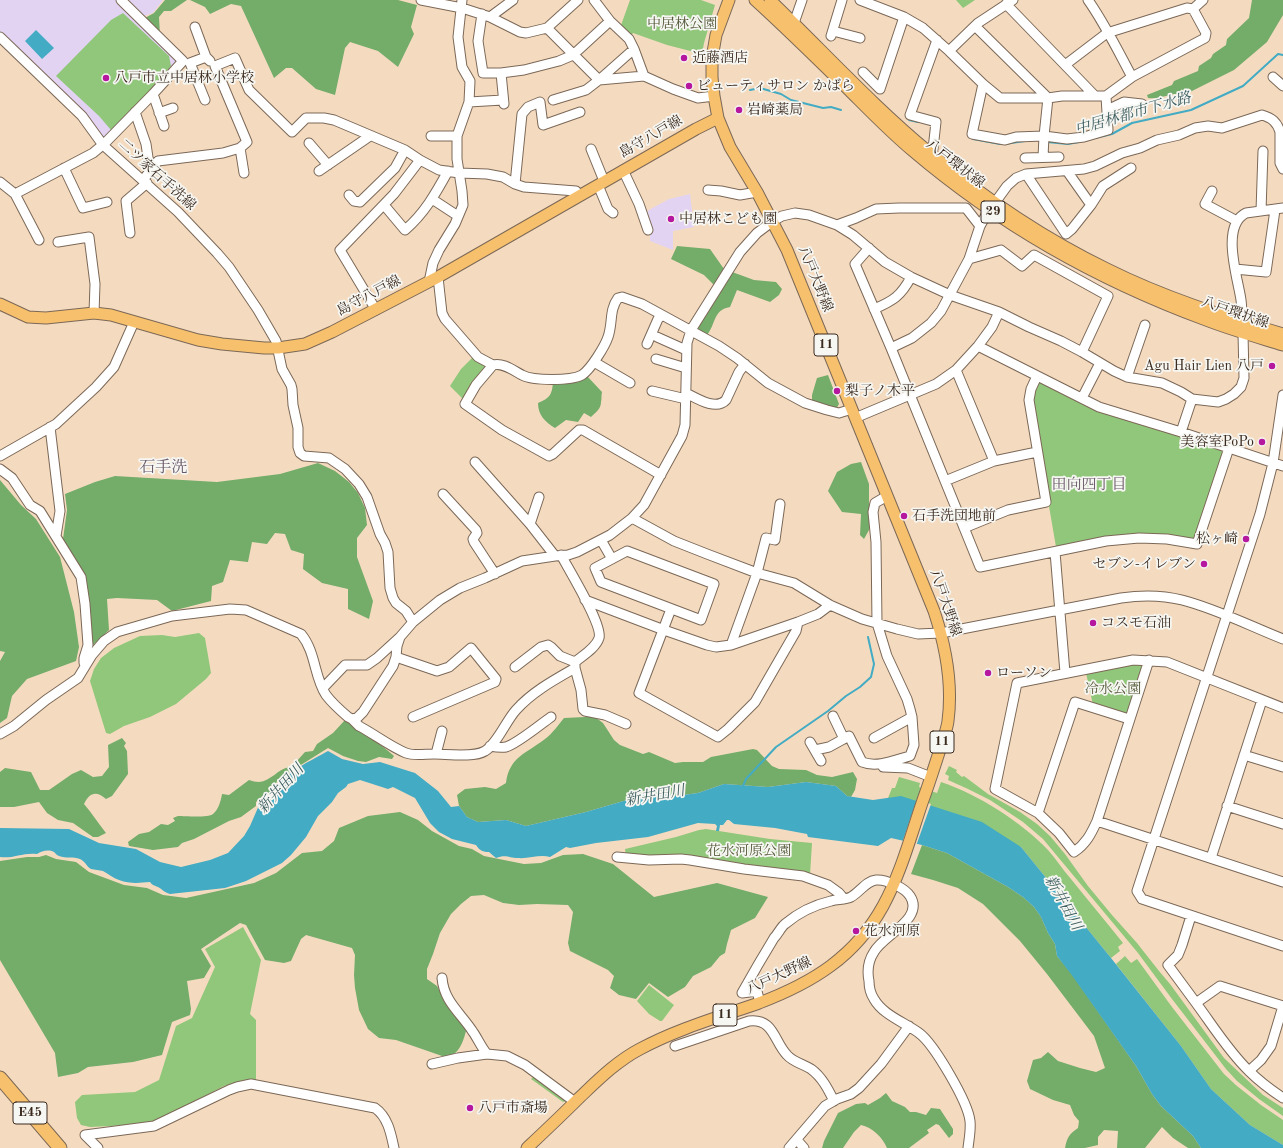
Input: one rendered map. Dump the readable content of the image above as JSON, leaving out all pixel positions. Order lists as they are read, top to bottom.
{
  "streets": {
    "highway": ["E45"],
    "main road": [
      "島守八戸線",
      "八戸環状線",
      "29",
      "八戸大野線",
      "11"
    ],
    "street": ["二ツ家石手洗線"]
  },
  "crossings": [
    ["島守八戸線", "二ツ家石手洗線"],
    ["島守八戸線", "八戸大野線"]
  ],
  "districts": ["石手洗", "田向四丁目"],
  "water": ["中居林都市下水路", "新井田川"],
  "parks": ["中居林公園", "冷水公園", "花水河原公園"],
  "places": [
    "近藤酒店",
    "八戸市立中居林小学校",
    "ビューティサロン かばら",
    "岩崎薬局",
    "中居林こども園",
    "Agu Hair Lien 八戸",
    "梨子ノ木平",
    "美容室PoPo",
    "石手洗団地前",
    "松ヶ崎",
    "セブン-イレブン",
    "コスモ石油",
    "ローソン",
    "花水河原",
    "八戸市斎場"
  ]
}
